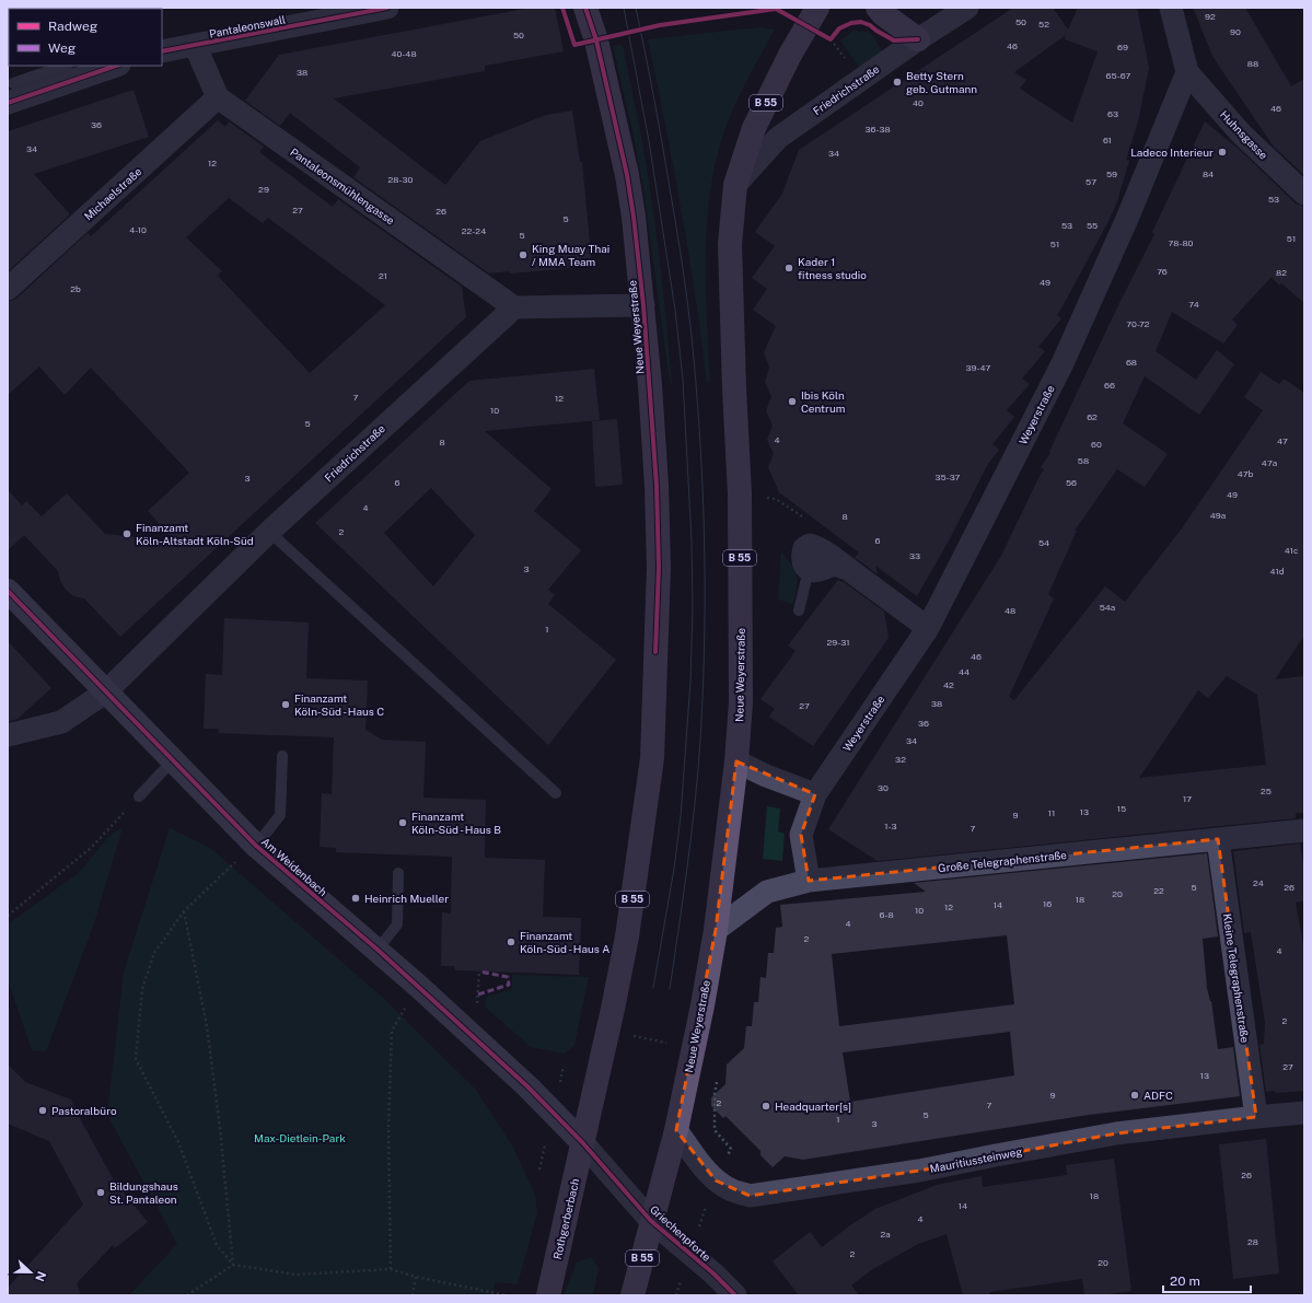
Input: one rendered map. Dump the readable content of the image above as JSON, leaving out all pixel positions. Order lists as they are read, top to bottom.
{
  "streets": {
    "main road": ["B 55", "Neue Weyerstraße", "Rothgerberbach"],
    "street": [
      "Pantaleonswall",
      "Friedrichstraße",
      "Huhnsgasse",
      "Pantaleonsmühlengasse",
      "Michaelstraße",
      "Weyerstraße",
      "Große Telegraphenstraße",
      "Am Weidenbach",
      "Kleine Telegraphenstraße",
      "Mauritiussteinweg",
      "Griechenpforte"
    ]
  },
  "crossings": [
    ["Friedrichstraße", "Pantaleonsmühlengasse"],
    ["Friedrichstraße", "Neue Weyerstraße"],
    ["Friedrichstraße", "Am Weidenbach"],
    ["B 55", "Neue Weyerstraße"],
    ["B 55", "Griechenpforte"],
    ["Huhnsgasse", "Weyerstraße"],
    ["Pantaleonsmühlengasse", "Michaelstraße"],
    ["Neue Weyerstraße", "Große Telegraphenstraße"],
    ["Neue Weyerstraße", "Am Weidenbach"],
    ["Neue Weyerstraße", "Mauritiussteinweg"],
    ["Neue Weyerstraße", "Rothgerberbach"],
    ["Neue Weyerstraße", "Griechenpforte"],
    ["Weyerstraße", "Große Telegraphenstraße"],
    ["Große Telegraphenstraße", "Kleine Telegraphenstraße"],
    ["Am Weidenbach", "Rothgerberbach"],
    ["Am Weidenbach", "Griechenpforte"],
    ["Kleine Telegraphenstraße", "Mauritiussteinweg"],
    ["Rothgerberbach", "Griechenpforte"]
  ],
  "parks": ["Max-Dietlein-Park"],
  "places": [
    "Betty Stern geb. Gutmann",
    "Ladeco Interieur",
    "King Muay Thai / MMA Team",
    "Kader 1 fitness studio",
    "Ibis Köln Centrum",
    "Finanzamt Köln-Altstadt Köln-Süd",
    "Finanzamt Köln-Süd - Haus C",
    "Finanzamt Köln-Süd - Haus B",
    "Heinrich Mueller",
    "Finanzamt Köln-Süd - Haus A",
    "ADFC",
    "Headquarter[s]",
    "Pastoralbüro",
    "Bildungshaus St. Pantaleon"
  ],
  "house_numbers": [
    "92",
    "50",
    "52",
    "90",
    "50",
    "46",
    "69",
    "40-48",
    "88",
    "38",
    "65-67",
    "40",
    "46",
    "63",
    "36",
    "36-38",
    "61",
    "34",
    "34",
    "12",
    "59",
    "84",
    "28-30",
    "57",
    "29",
    "53",
    "27",
    "26",
    "5",
    "53",
    "55",
    "4-10",
    "22-24",
    "5",
    "51",
    "78-80",
    "51",
    "76",
    "82",
    "21",
    "49",
    "2b",
    "74",
    "70-72",
    "68",
    "39-47",
    "66",
    "7",
    "12",
    "10",
    "62",
    "5",
    "4",
    "47",
    "8",
    "60",
    "58",
    "47a",
    "47b",
    "35-37",
    "3",
    "6",
    "56",
    "49",
    "4",
    "49a",
    "8",
    "2",
    "6",
    "54",
    "41c",
    "33",
    "3",
    "41d",
    "54a",
    "48",
    "1",
    "29-31",
    "46",
    "44",
    "42",
    "38",
    "27",
    "36",
    "34",
    "32",
    "30",
    "25",
    "17",
    "15",
    "13",
    "11",
    "9",
    "1-3",
    "7",
    "24",
    "5",
    "26",
    "22",
    "20",
    "18",
    "16",
    "14",
    "12",
    "10",
    "6-8",
    "4",
    "2",
    "4",
    "2",
    "27",
    "13",
    "9",
    "2",
    "7",
    "5",
    "1",
    "3",
    "26",
    "18",
    "14",
    "4",
    "2a",
    "28",
    "2",
    "20"
  ],
  "legend": ["Radweg", "Weg"],
  "scale_bar": "20 m",
  "north": "right"
}
